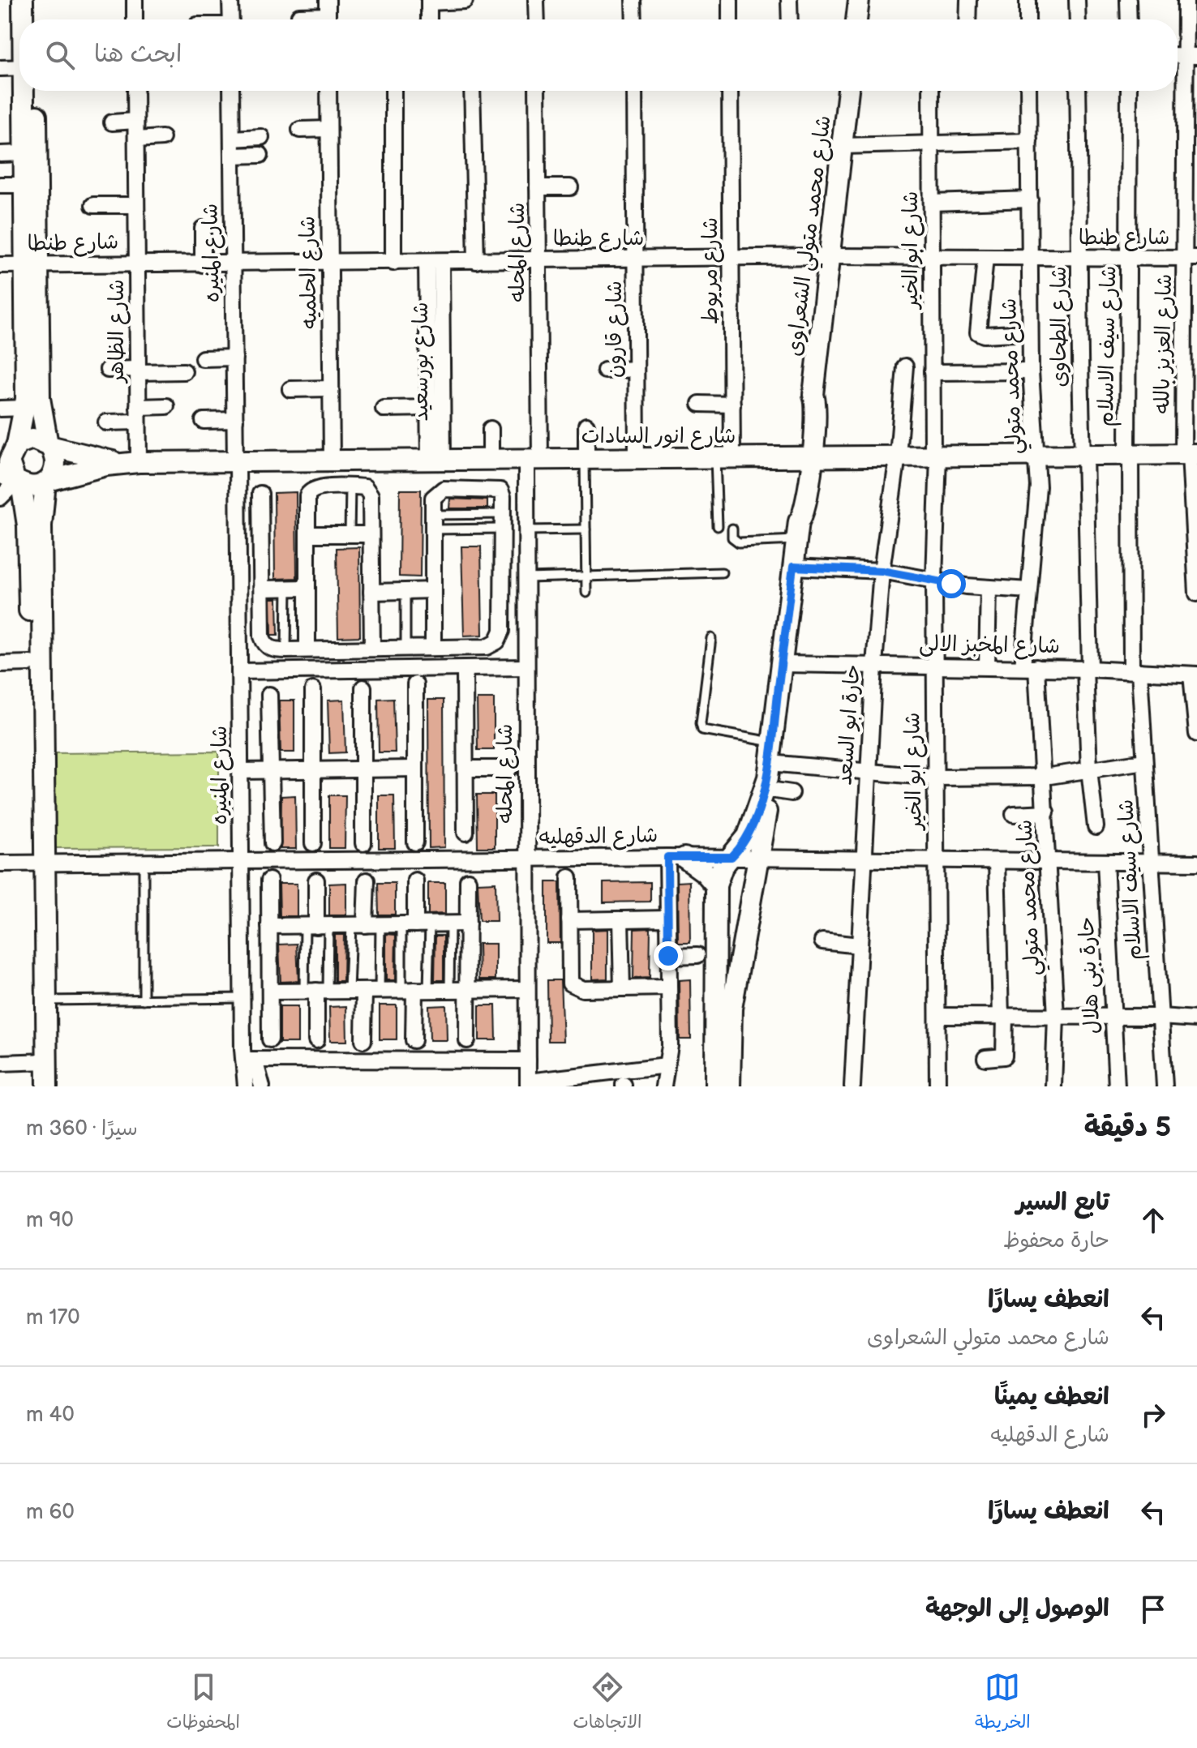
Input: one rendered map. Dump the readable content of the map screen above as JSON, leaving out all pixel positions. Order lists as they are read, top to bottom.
{
  "streets": {
    "street": [
      "شارع محمد متولي الشعراوى",
      "شارع طنطا",
      "شارع ابو الخير",
      "شارع المحله",
      "شارع المنيره",
      "شارع مريوط",
      "شارع الحلميه",
      "شارع الطحاوى",
      "شارع قارون",
      "شارع الظاهر",
      "شارع العزيز بالله",
      "شارع سيف الاسلام",
      "شارع بورسعيد",
      "شارع محمد متولي",
      "شارع انور السادات",
      "شارع المخبز الالى",
      "حارة ابو السعد",
      "شارع الدقهليه",
      "حارة بنى هلال"
    ]
  },
  "crossings": [
    ["شارع محمد متولي الشعراوى", "شارع طنطا"],
    ["شارع محمد متولي الشعراوى", "شارع انور السادات"],
    ["شارع محمد متولي الشعراوى", "شارع المخبز الالى"],
    ["شارع محمد متولي الشعراوى", "شارع الدقهليه"],
    ["شارع طنطا", "شارع ابو الخير"],
    ["شارع طنطا", "شارع المحله"],
    ["شارع طنطا", "شارع المنيره"],
    ["شارع طنطا", "شارع مريوط"],
    ["شارع طنطا", "شارع الحلميه"],
    ["شارع طنطا", "شارع الطحاوى"],
    ["شارع طنطا", "شارع قارون"],
    ["شارع طنطا", "شارع الظاهر"],
    ["شارع طنطا", "شارع العزيز بالله"],
    ["شارع طنطا", "شارع سيف الاسلام"],
    ["شارع طنطا", "شارع بورسعيد"],
    ["شارع طنطا", "شارع محمد متولي"],
    ["شارع ابو الخير", "شارع انور السادات"],
    ["شارع ابو الخير", "شارع المخبز الالى"],
    ["شارع ابو الخير", "شارع الدقهليه"],
    ["شارع المحله", "شارع انور السادات"],
    ["شارع المحله", "شارع الدقهليه"],
    ["شارع المنيره", "شارع انور السادات"],
    ["شارع المنيره", "شارع الدقهليه"],
    ["شارع مريوط", "شارع انور السادات"],
    ["شارع الحلميه", "شارع انور السادات"],
    ["شارع الطحاوى", "شارع انور السادات"],
    ["شارع الطحاوى", "شارع المخبز الالى"],
    ["شارع قارون", "شارع انور السادات"],
    ["شارع الظاهر", "شارع انور السادات"],
    ["شارع العزيز بالله", "شارع انور السادات"],
    ["شارع سيف الاسلام", "شارع انور السادات"],
    ["شارع سيف الاسلام", "شارع المخبز الالى"],
    ["شارع سيف الاسلام", "شارع الدقهليه"],
    ["شارع بورسعيد", "شارع انور السادات"],
    ["شارع محمد متولي", "شارع انور السادات"],
    ["شارع محمد متولي", "شارع المخبز الالى"],
    ["شارع محمد متولي", "شارع الدقهليه"],
    ["شارع انور السادات", "حارة ابو السعد"],
    ["شارع المخبز الالى", "حارة ابو السعد"],
    ["حارة ابو السعد", "شارع الدقهليه"],
    ["شارع الدقهليه", "حارة بنى هلال"]
  ],
  "page": {
    "search": "ابحث هنا",
    "heading": ["5 دقيقة", "سيرًا · 360 m"],
    "list": [
      ["تابع السير", "حارة محفوظ", "90 m"],
      ["انعطف يسارًا", "شارع محمد متولي الشعراوى", "170 m"],
      ["انعطف يمينًا", "شارع الدقهليه", "40 m"],
      ["انعطف يسارًا", "60 m"],
      "الوصول إلى الوجهة"
    ],
    "nav": ["الخريطة", "الاتجاهات", "المحفوظات"]
  }
}
